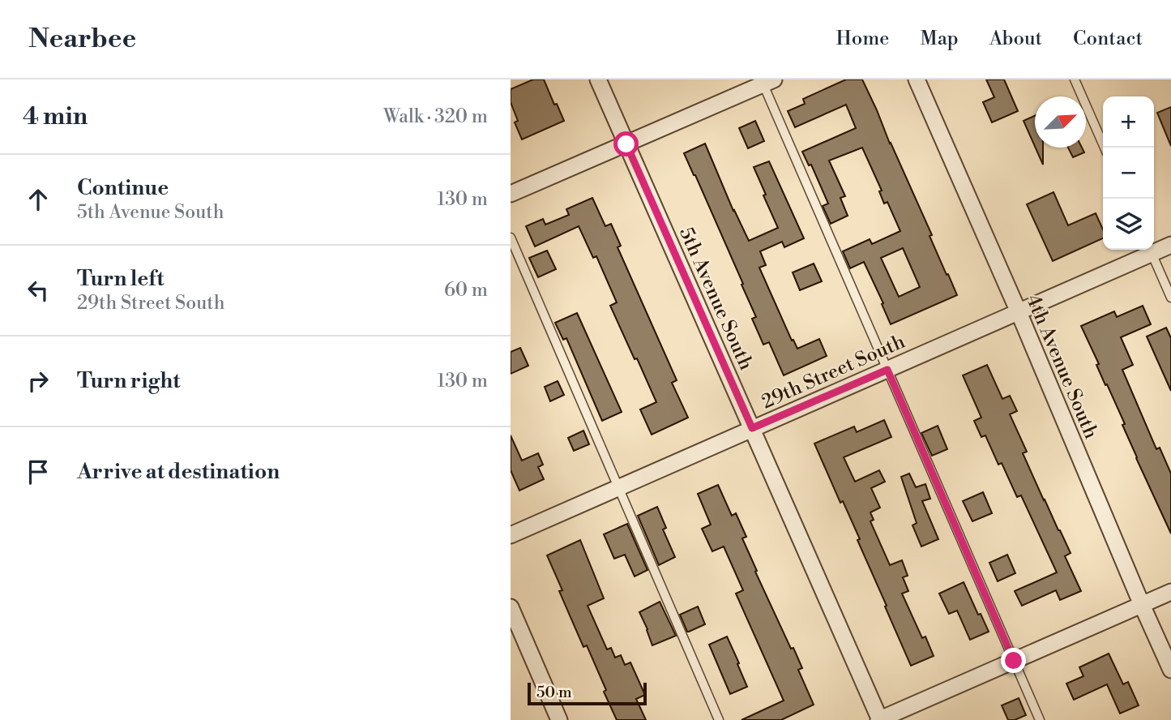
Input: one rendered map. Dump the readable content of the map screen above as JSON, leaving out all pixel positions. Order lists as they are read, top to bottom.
{
  "streets": {
    "street": ["5th Avenue South", "4th Avenue South", "29th Street South"]
  },
  "crossings": [
    ["5th Avenue South", "29th Street South"],
    ["4th Avenue South", "29th Street South"]
  ],
  "scale_bar": "50 m",
  "north": "top right",
  "page": {
    "header": "Nearbee",
    "nav": [
      "Home",
      "Map",
      "About",
      "Contact"
    ],
    "heading": ["4 min", "Walk · 320 m"],
    "map_buttons": ["+", "−"],
    "list": [
      ["Continue", "5th Avenue South", "130 m"],
      ["Turn left", "29th Street South", "60 m"],
      ["Turn right", "130 m"],
      "Arrive at destination"
    ],
    "scale": "50 m"
  }
}
